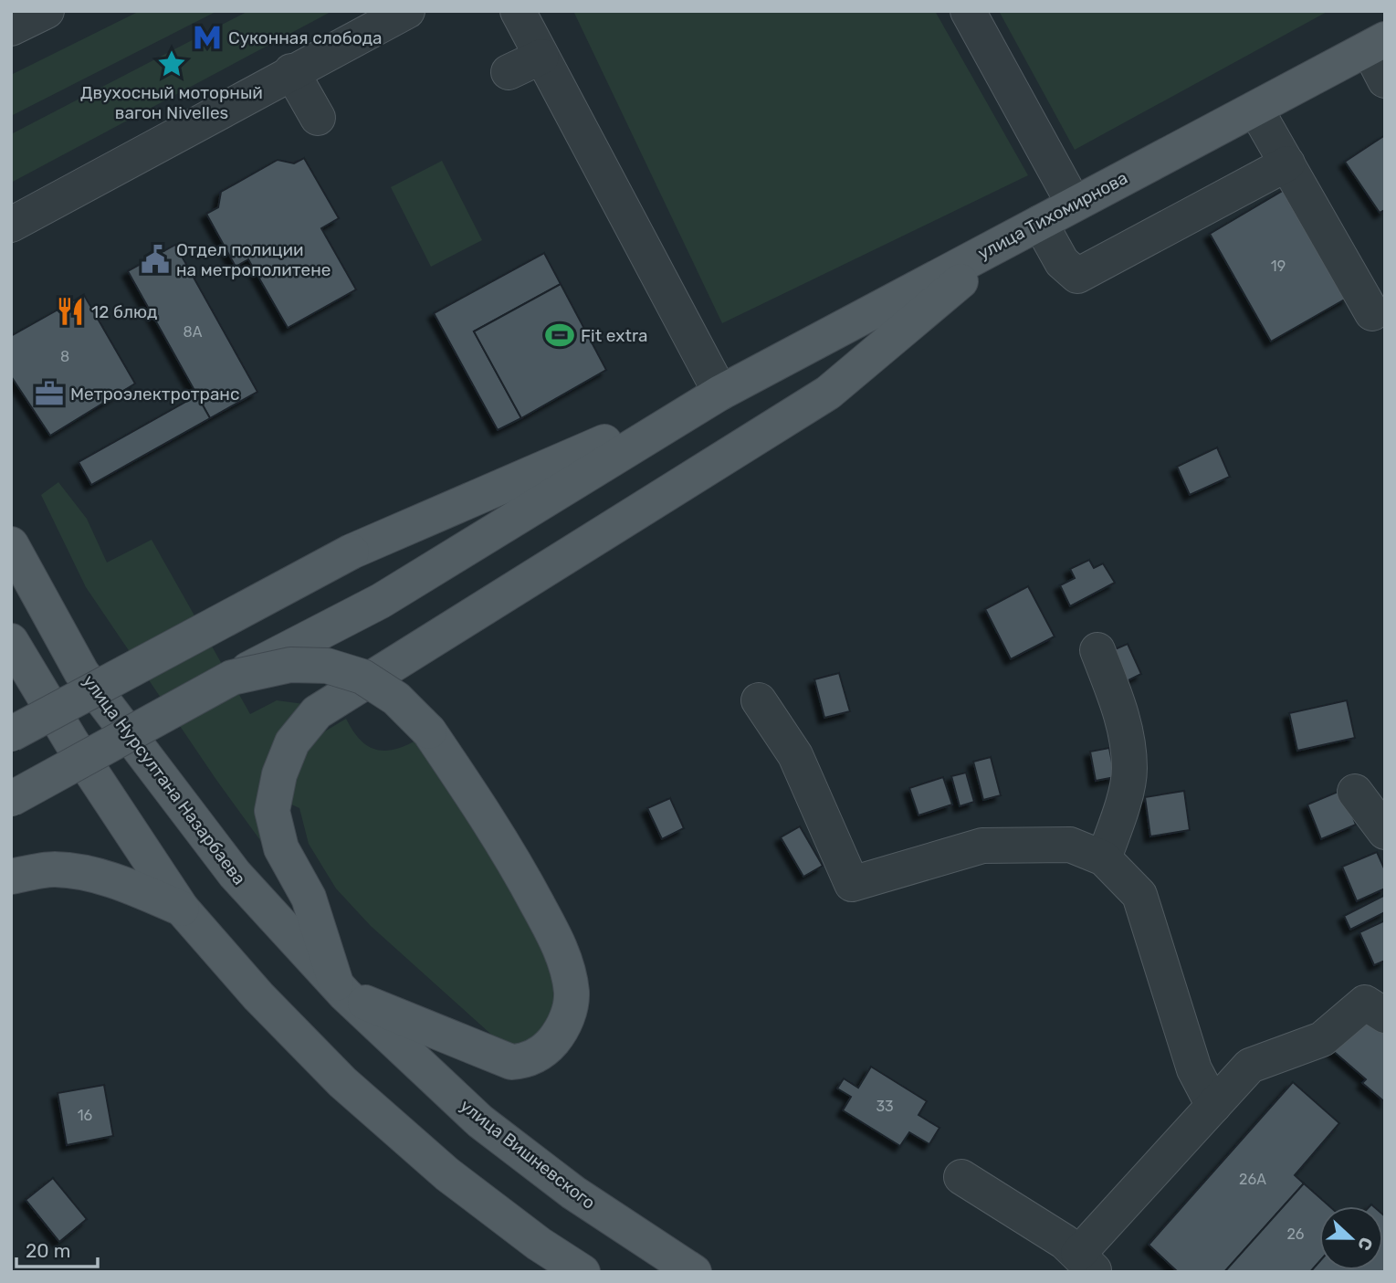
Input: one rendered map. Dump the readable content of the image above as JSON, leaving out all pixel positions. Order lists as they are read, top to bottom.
{
  "streets": {
    "main road": ["улица Тихомирнова", "улица Нурсултана Назарбаева", "улица Вишневского"]
  },
  "crossings": [
    ["улица Нурсултана Назарбаева", "улица Вишневского"]
  ],
  "places": {
    "metro station": ["Суконная слобода"],
    "place": ["Двухосный моторный вагон Nivelles"],
    "public building": ["Отдел полиции на метрополитене"],
    "restaurant": ["12 блюд"],
    "sports": ["Fit extra"],
    "office": ["Метроэлектротранс"]
  },
  "house_numbers": [
    "19",
    "8А",
    "8",
    "33",
    "16",
    "26А",
    "26"
  ],
  "scale_bar": "20 m",
  "north": "right"
}
